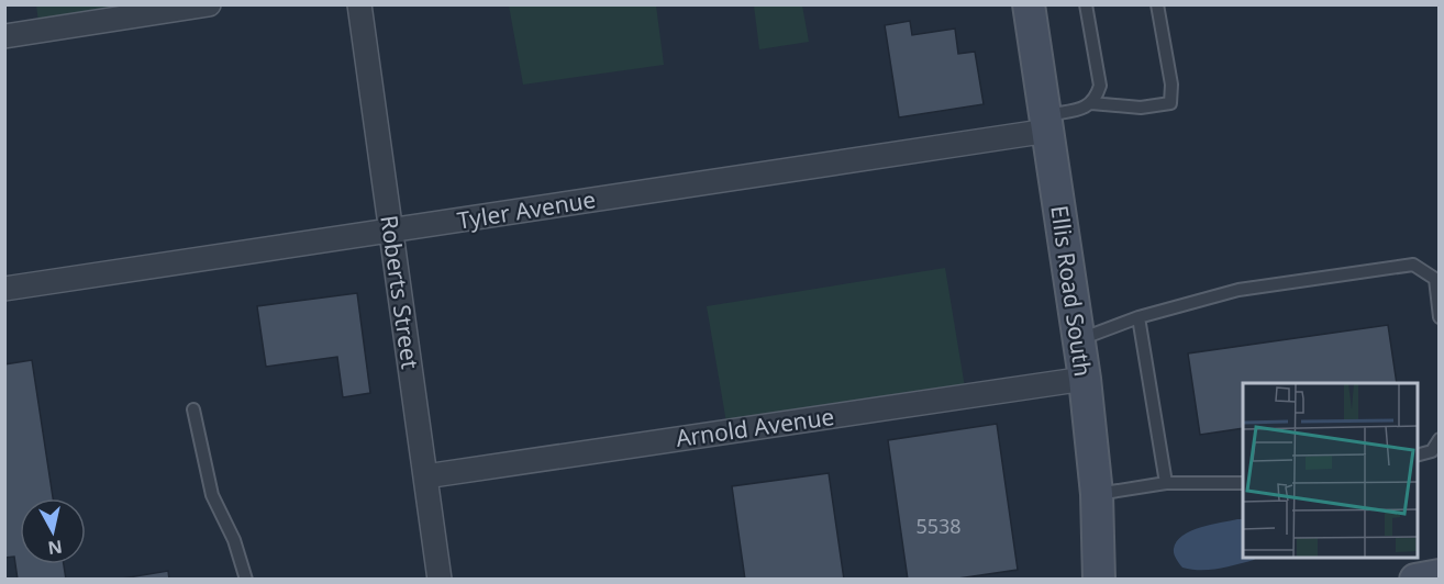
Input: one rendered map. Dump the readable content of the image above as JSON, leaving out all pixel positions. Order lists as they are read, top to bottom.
{
  "streets": {
    "street": [
      "Tyler Avenue",
      "Ellis Road South",
      "Roberts Street",
      "Arnold Avenue"
    ]
  },
  "crossings": [
    ["Tyler Avenue", "Ellis Road South"],
    ["Tyler Avenue", "Roberts Street"],
    ["Ellis Road South", "Arnold Avenue"],
    ["Roberts Street", "Arnold Avenue"]
  ],
  "house_numbers": ["5538"],
  "north": "bottom"
}
